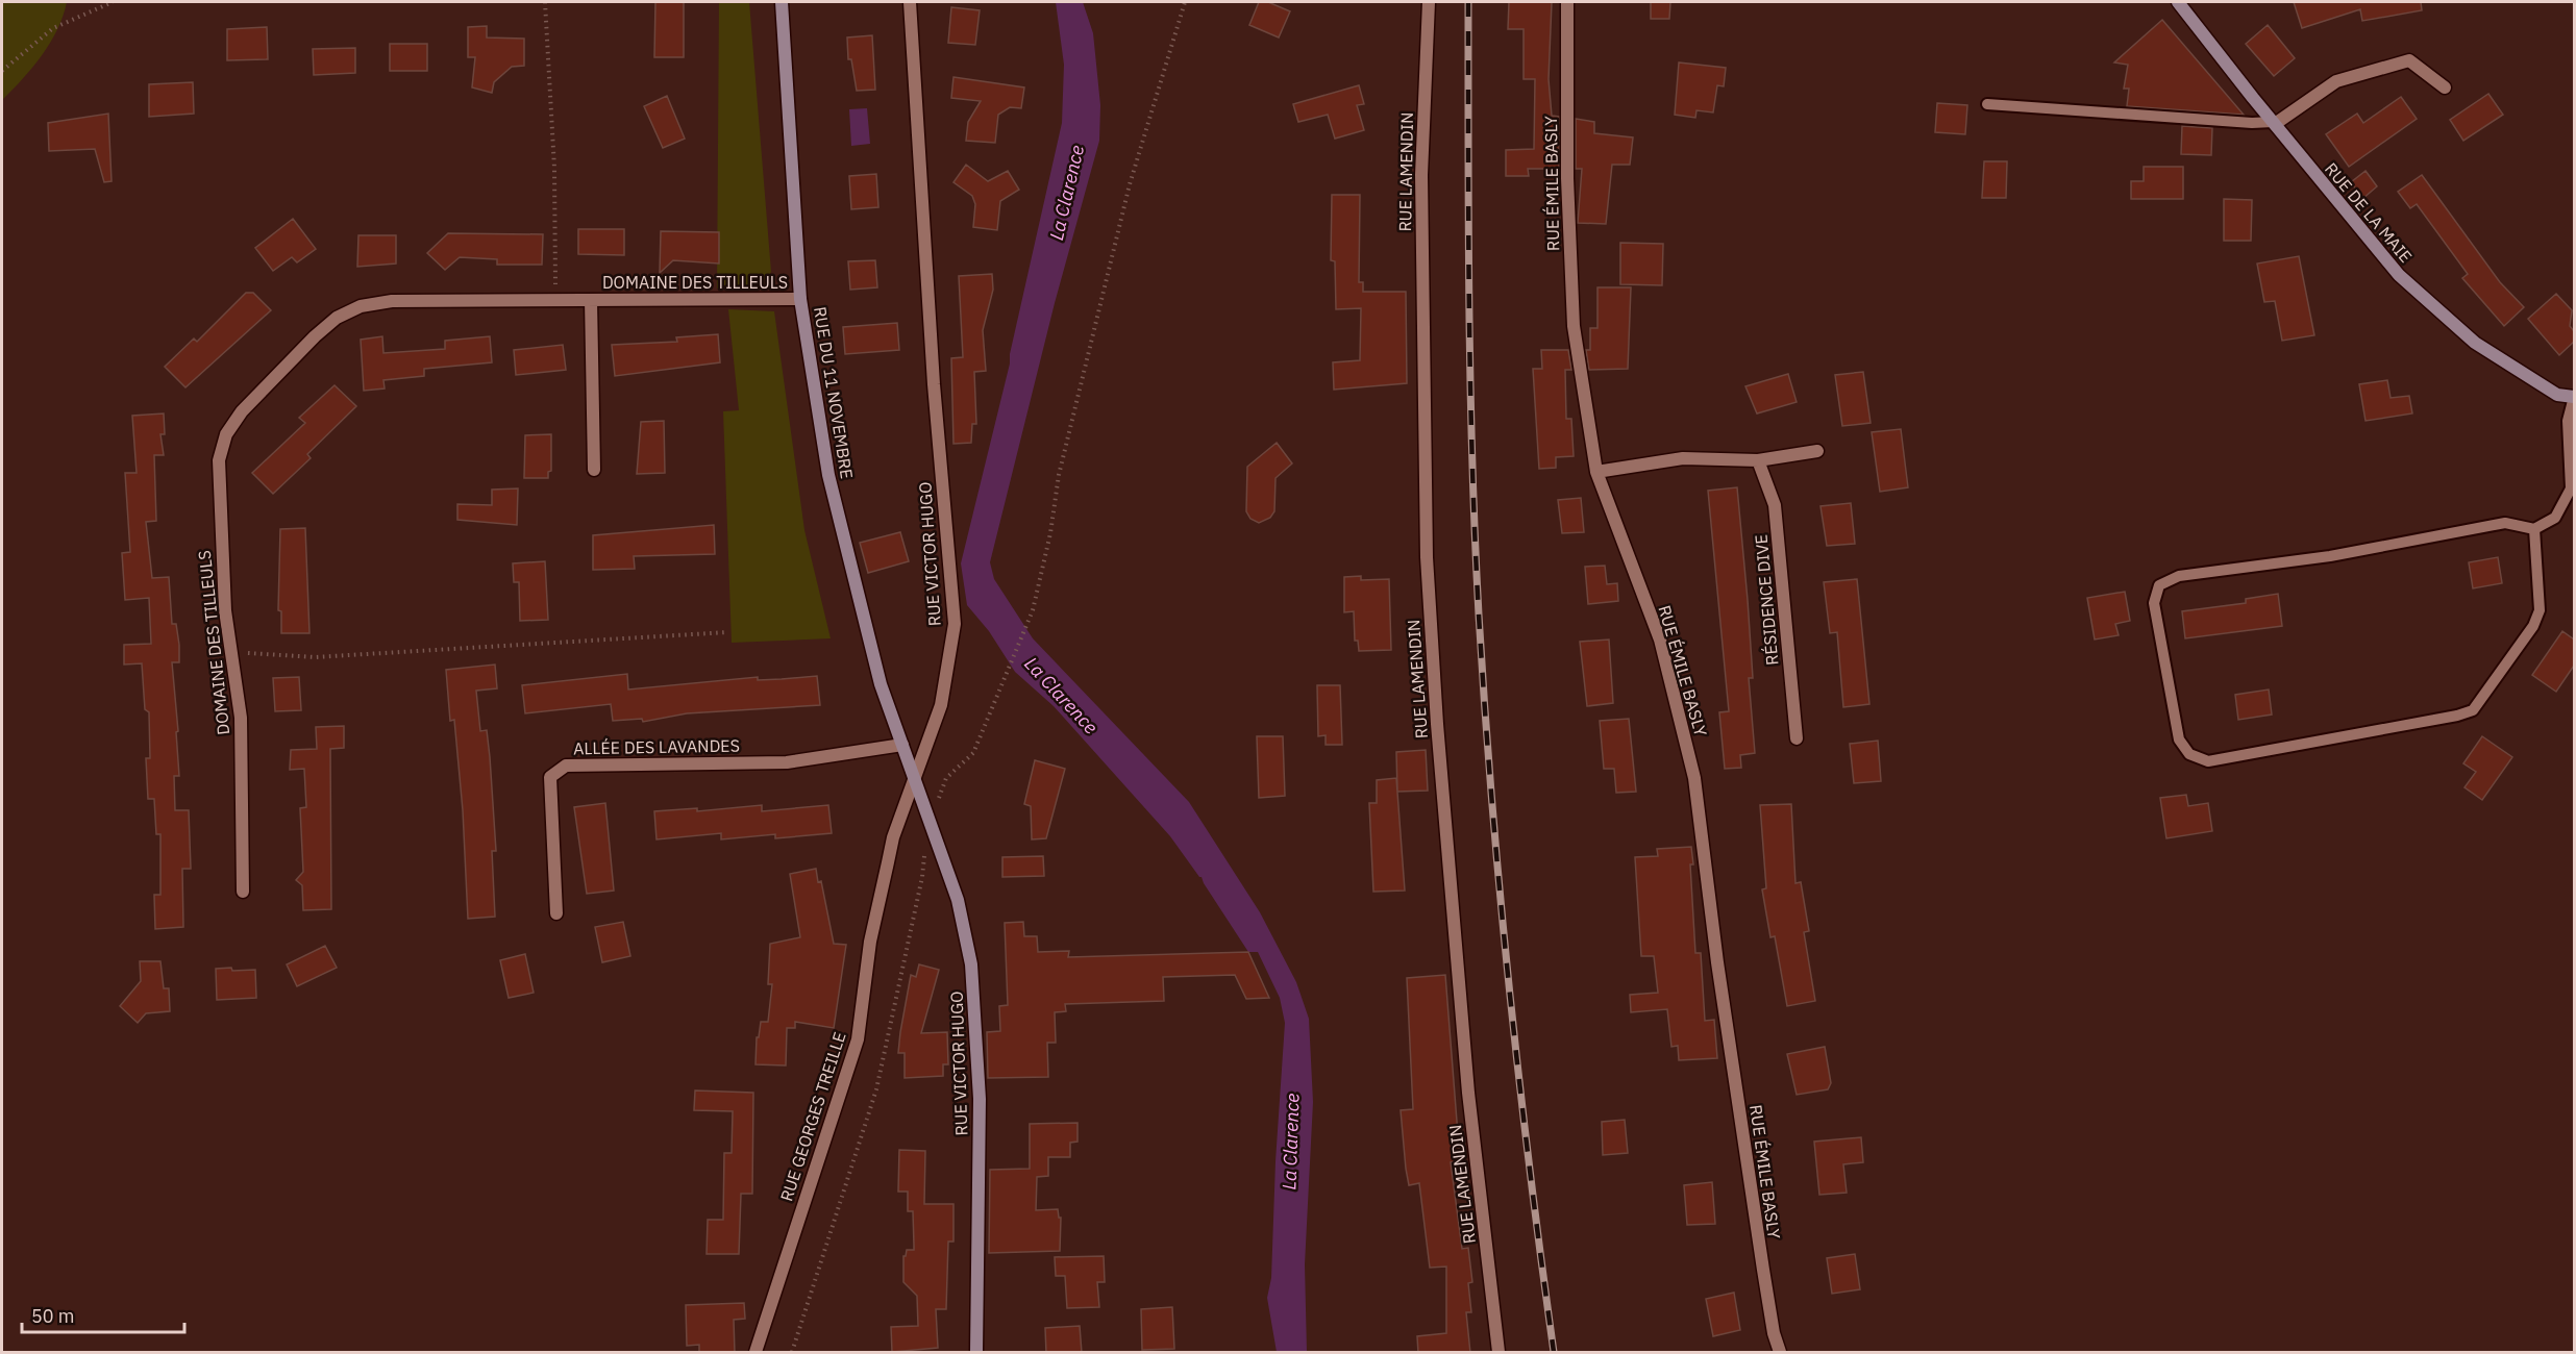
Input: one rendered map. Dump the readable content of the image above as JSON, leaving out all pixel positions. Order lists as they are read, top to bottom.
{
  "streets": {
    "main road": ["RUE DE LA MAIE", "RUE DU 11 NOVEMBRE", "RUE VICTOR HUGO"],
    "street": [
      "RUE LAMENDIN",
      "RUE ÉMILE BASLY",
      "DOMAINE DES TILLEULS",
      "RÉSIDENCE DIVE",
      "ALLÉE DES LAVANDES",
      "RUE GEORGES TREILLE"
    ]
  },
  "crossings": [
    ["DOMAINE DES TILLEULS", "RUE DU 11 NOVEMBRE"],
    ["RUE DU 11 NOVEMBRE", "RUE VICTOR HUGO"],
    ["RUE DU 11 NOVEMBRE", "ALLÉE DES LAVANDES"],
    ["RUE DU 11 NOVEMBRE", "RUE GEORGES TREILLE"],
    ["RUE VICTOR HUGO", "RUE GEORGES TREILLE"]
  ],
  "water": ["La Clarence"],
  "scale_bar": "50 m"
}
